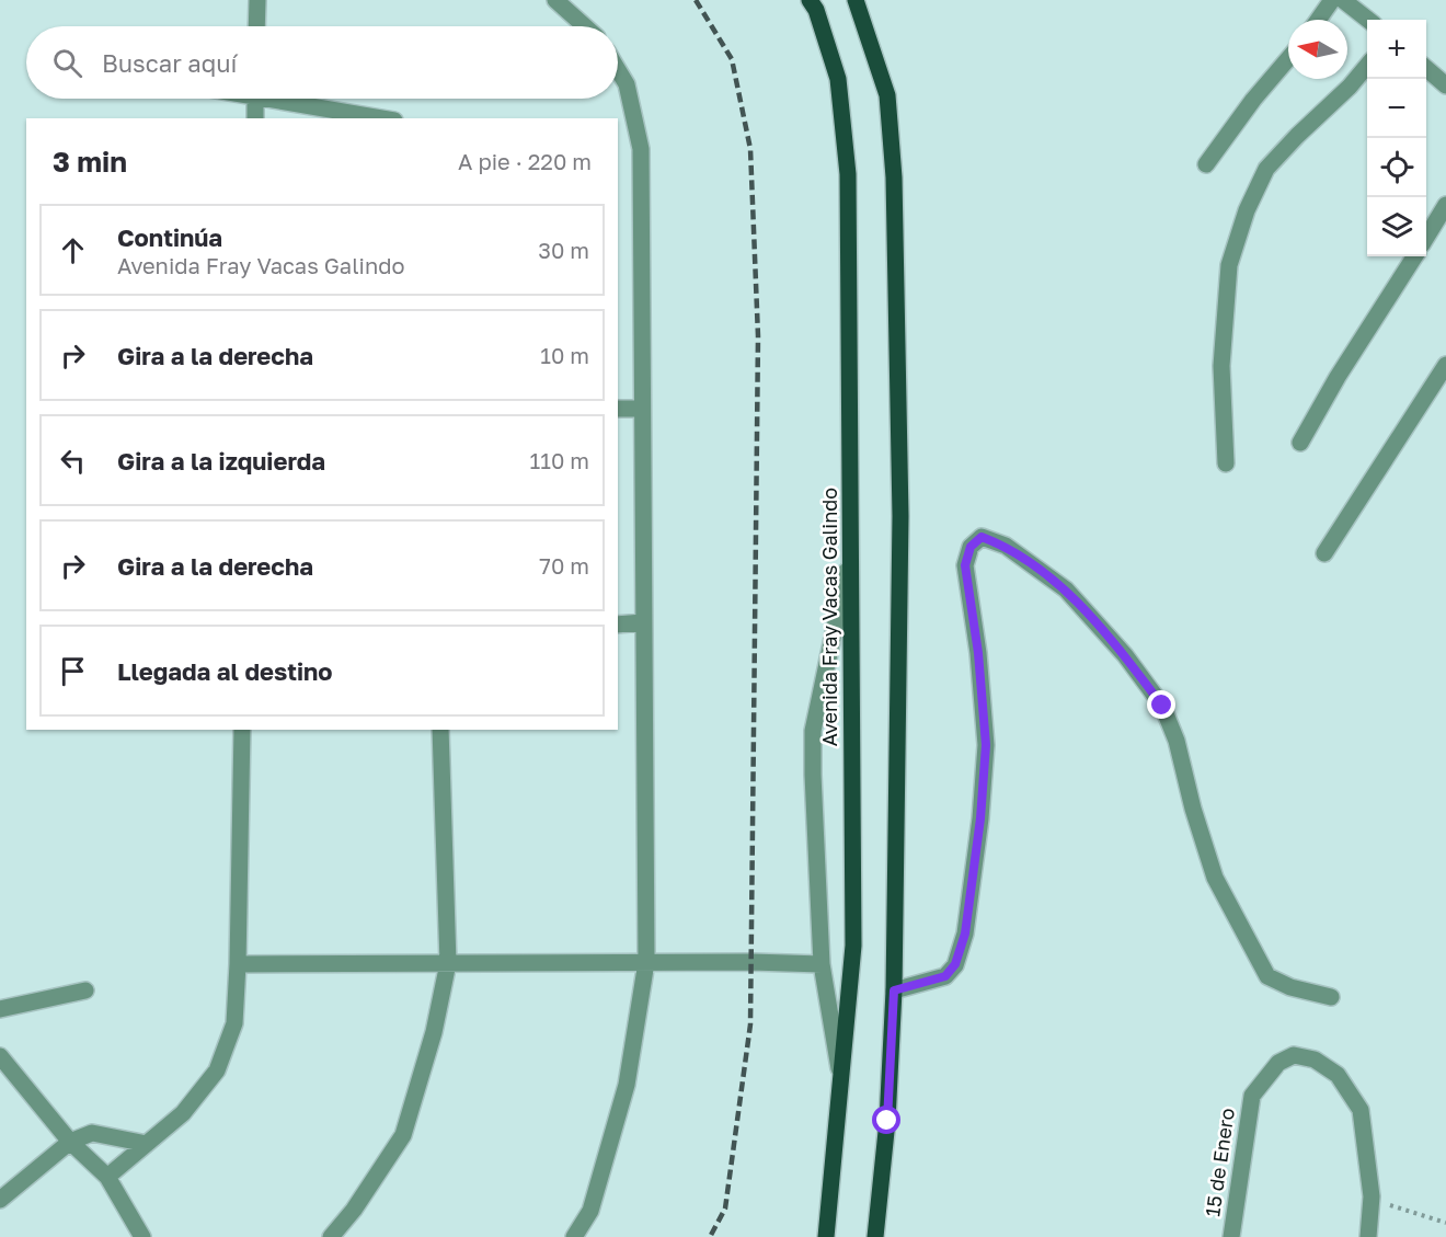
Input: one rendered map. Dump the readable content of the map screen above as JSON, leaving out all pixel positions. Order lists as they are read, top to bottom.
{
  "streets": {
    "main road": ["Avenida Fray Vacas Galindo"],
    "street": ["15 de Enero"]
  },
  "north": "left",
  "page": {
    "map_buttons": ["+", "−"],
    "search": "Buscar aquí",
    "heading": ["3 min", "A pie · 220 m"],
    "list": [
      ["Continúa", "Avenida Fray Vacas Galindo", "30 m"],
      ["Gira a la derecha", "10 m"],
      ["Gira a la izquierda", "110 m"],
      ["Gira a la derecha", "70 m"],
      "Llegada al destino"
    ]
  }
}
